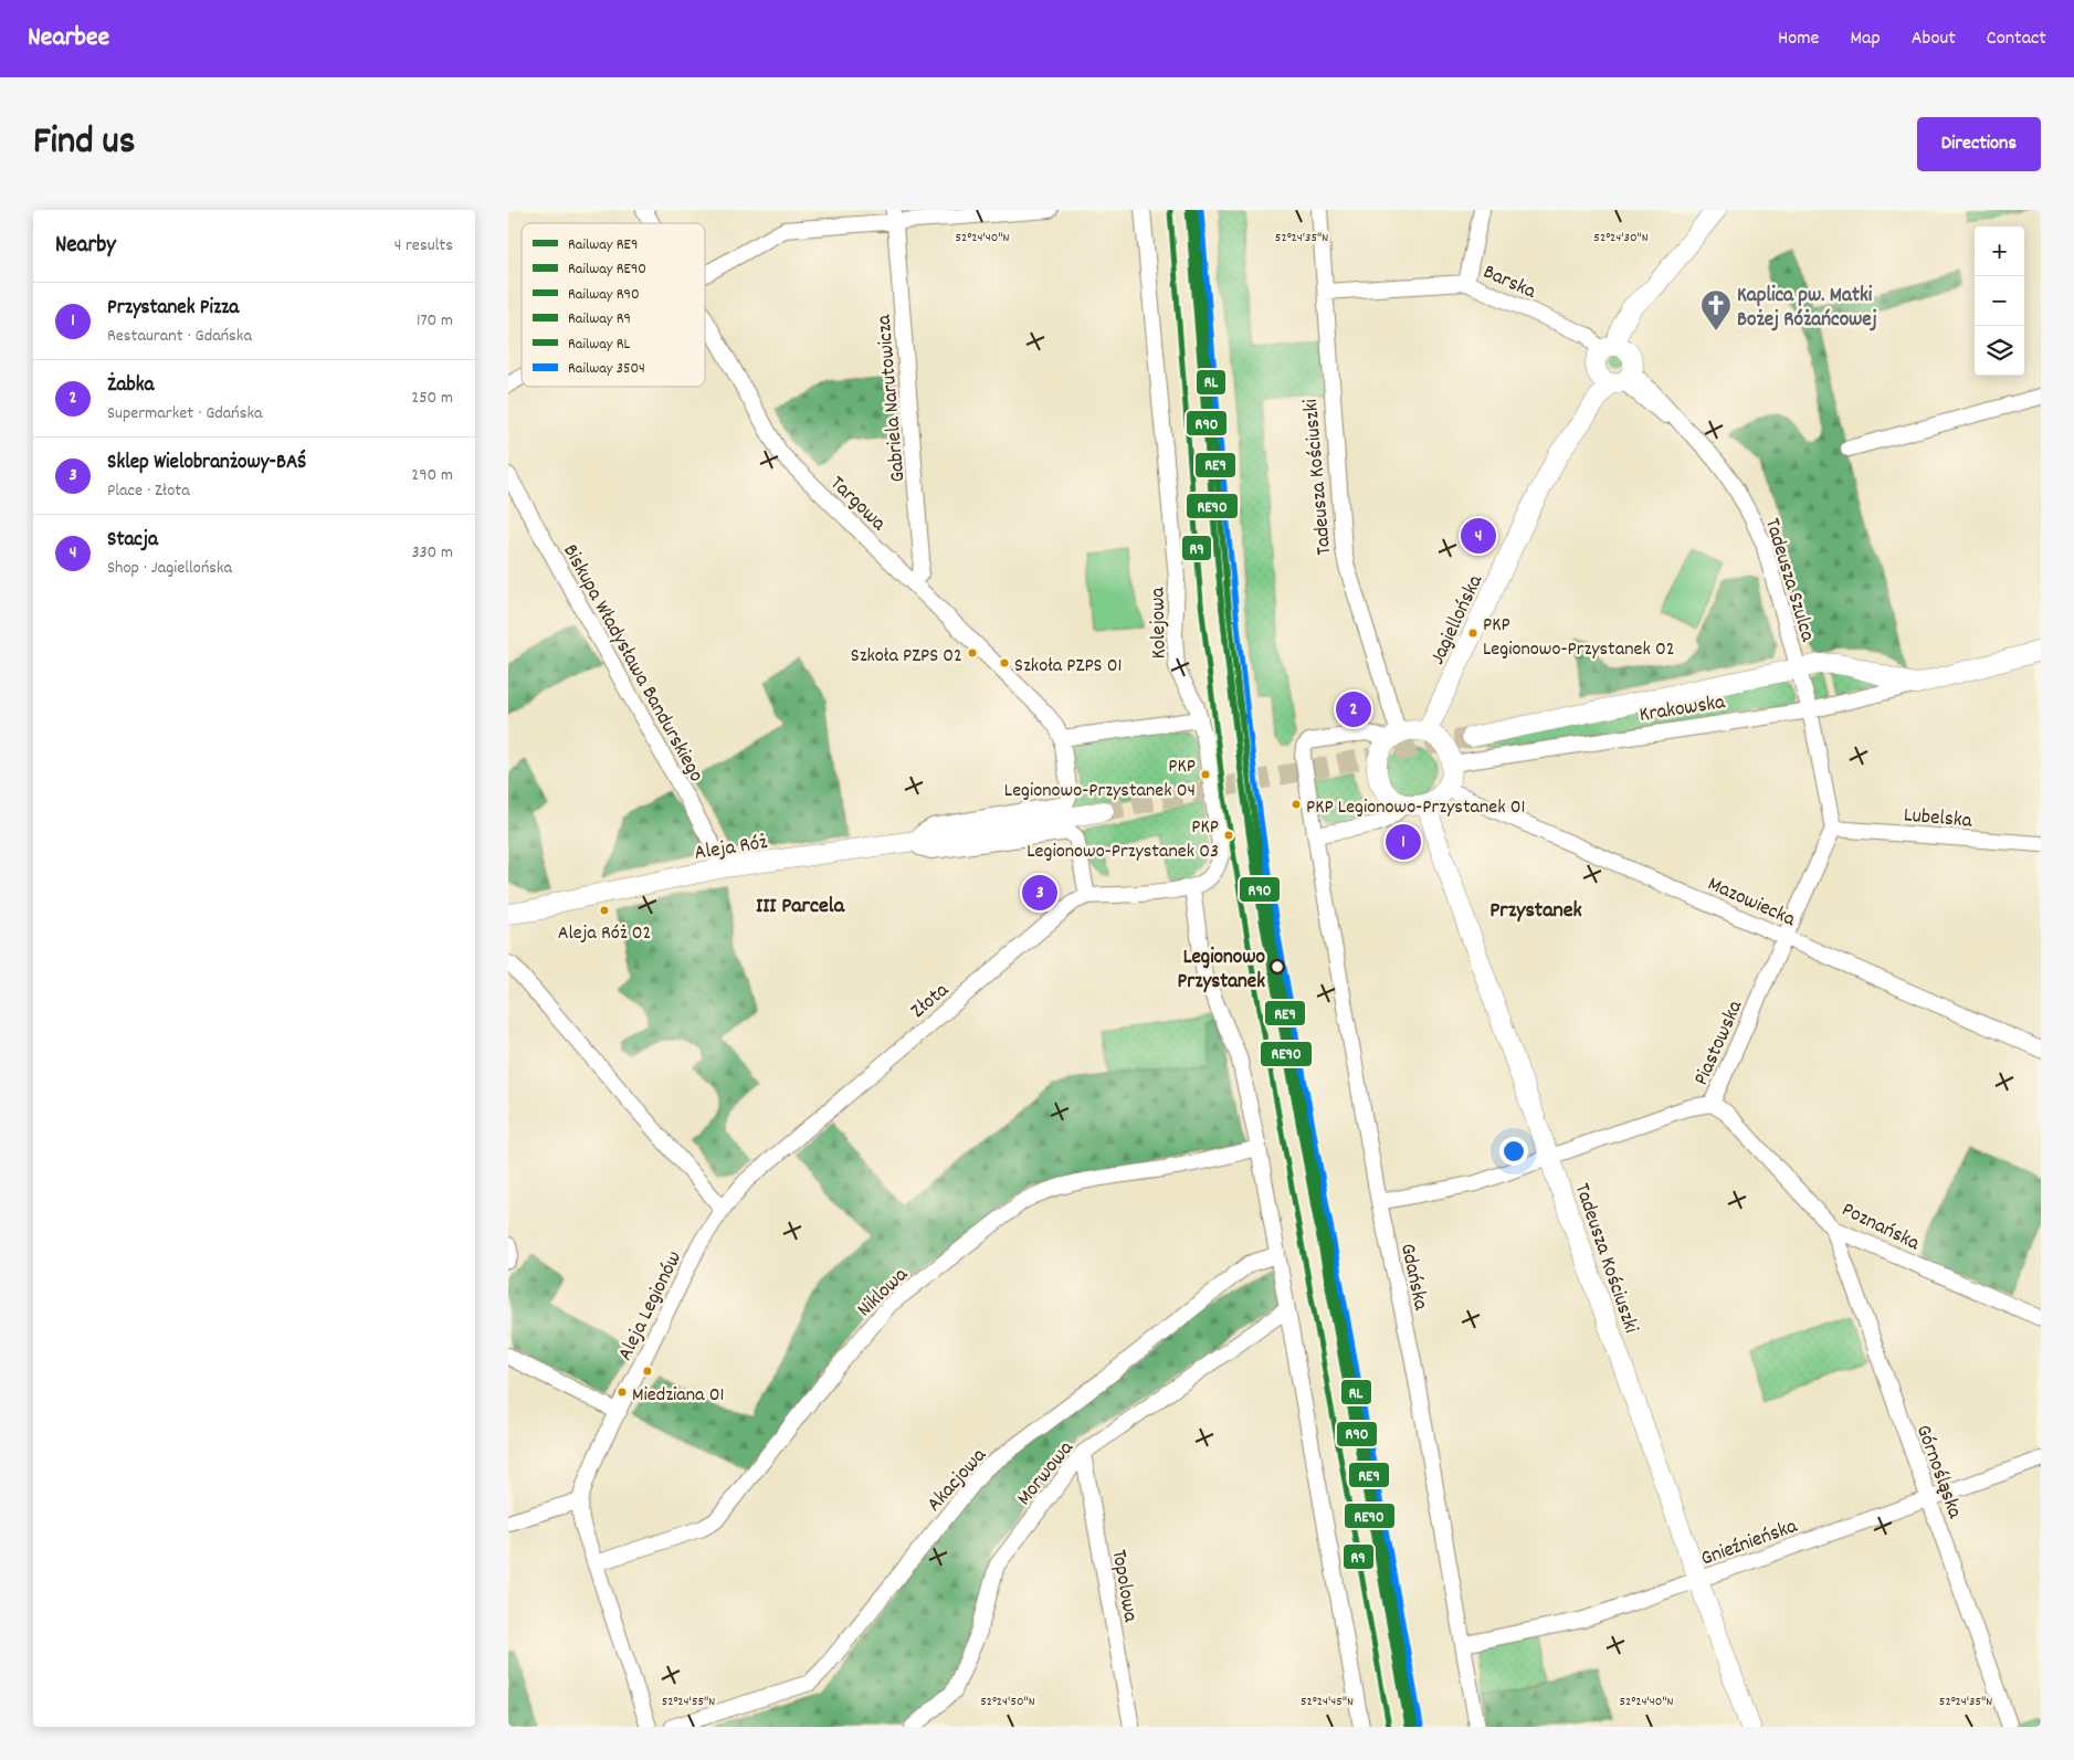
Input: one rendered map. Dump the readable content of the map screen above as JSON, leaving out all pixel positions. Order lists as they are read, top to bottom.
{
  "streets": {
    "street": [
      "Barska",
      "Gabriela Narutowicza",
      "Tadeusza Kościuszki",
      "Targowa",
      "Tadeusza Szulca",
      "Jagiellońska",
      "Kolejowa",
      "Biskupa Władysława Bandurskiego",
      "Krakowska",
      "Lubelska",
      "Aleja Róż",
      "Mazowiecka",
      "Złota",
      "Piastowska",
      "Poznańska",
      "Gdańska",
      "Niklowa",
      "Aleja Legionów",
      "Górnośląska",
      "Morwowa",
      "Akacjowa",
      "Gnieźnieńska",
      "Topolowa"
    ]
  },
  "crossings": [
    ["Barska", "Tadeusza Kościuszki"],
    ["Gabriela Narutowicza", "Targowa"],
    ["Tadeusza Kościuszki", "Jagiellońska"],
    ["Tadeusza Kościuszki", "Krakowska"],
    ["Tadeusza Kościuszki", "Mazowiecka"],
    ["Tadeusza Kościuszki", "Piastowska"],
    ["Tadeusza Kościuszki", "Gdańska"],
    ["Tadeusza Kościuszki", "Gnieźnieńska"],
    ["Targowa", "Aleja Róż"],
    ["Tadeusza Szulca", "Jagiellońska"],
    ["Tadeusza Szulca", "Krakowska"],
    ["Jagiellońska", "Krakowska"],
    ["Jagiellońska", "Mazowiecka"],
    ["Jagiellońska", "Gdańska"],
    ["Kolejowa", "Złota"],
    ["Biskupa Władysława Bandurskiego", "Aleja Róż"],
    ["Krakowska", "Mazowiecka"],
    ["Krakowska", "Gdańska"],
    ["Lubelska", "Piastowska"],
    ["Aleja Róż", "Złota"],
    ["Mazowiecka", "Piastowska"],
    ["Mazowiecka", "Gdańska"],
    ["Złota", "Aleja Legionów"],
    ["Piastowska", "Poznańska"],
    ["Piastowska", "Gdańska"],
    ["Poznańska", "Górnośląska"],
    ["Gdańska", "Gnieźnieńska"],
    ["Niklowa", "Aleja Legionów"],
    ["Górnośląska", "Gnieźnieńska"],
    ["Morwowa", "Topolowa"]
  ],
  "districts": ["III Parcela", "Przystanek"],
  "places": {
    "church": ["Kaplica pw. Matki Bożej Różańcowej"],
    "other": [
      "PKP Legionowo-Przystanek 02",
      "Szkoła PZPS 02",
      "Szkoła PZPS 01",
      "PKP Legionowo-Przystanek 04",
      "PKP Legionowo-Przystanek 01",
      "PKP Legionowo-Przystanek 03",
      "Aleja Róż 02",
      "Legionowo Przystanek",
      "Miedziana 01"
    ]
  },
  "lines": [
    "rail line RE9",
    "rail line RE90",
    "rail line R90",
    "rail line RL",
    "rail line 3504",
    "rail line R9"
  ],
  "legend": [
    "Railway RE9",
    "Railway RE90",
    "Railway R90",
    "Railway R9",
    "Railway RL",
    "Railway 3504"
  ],
  "page": {
    "header": "Nearbee",
    "nav": [
      "Home",
      "Map",
      "About",
      "Contact"
    ],
    "title": "Find us",
    "buttons": "Directions",
    "heading": ["Nearby", "4 results"],
    "map_buttons": ["+", "−"],
    "list": [
      {
        "mark": "1",
        "name": "Przystanek Pizza",
        "note": "Restaurant · Gdańska",
        "value": "170 m"
      },
      {
        "mark": "2",
        "name": "Żabka",
        "note": "Supermarket · Gdańska",
        "value": "250 m"
      },
      {
        "mark": "3",
        "name": "Sklep Wielobranżowy-BAŚ",
        "note": "Place · Złota",
        "value": "290 m"
      },
      {
        "mark": "4",
        "name": "Stacja",
        "note": "Shop · Jagiellońska",
        "value": "330 m"
      }
    ],
    "pins": [
      "4",
      "2",
      "1",
      "3"
    ]
  },
  "coordinates": [
    "52°24'40\"N",
    "52°24'35\"N",
    "52°24'30\"N",
    "52°24'55\"N",
    "52°24'50\"N",
    "52°24'45\"N"
  ]
}
